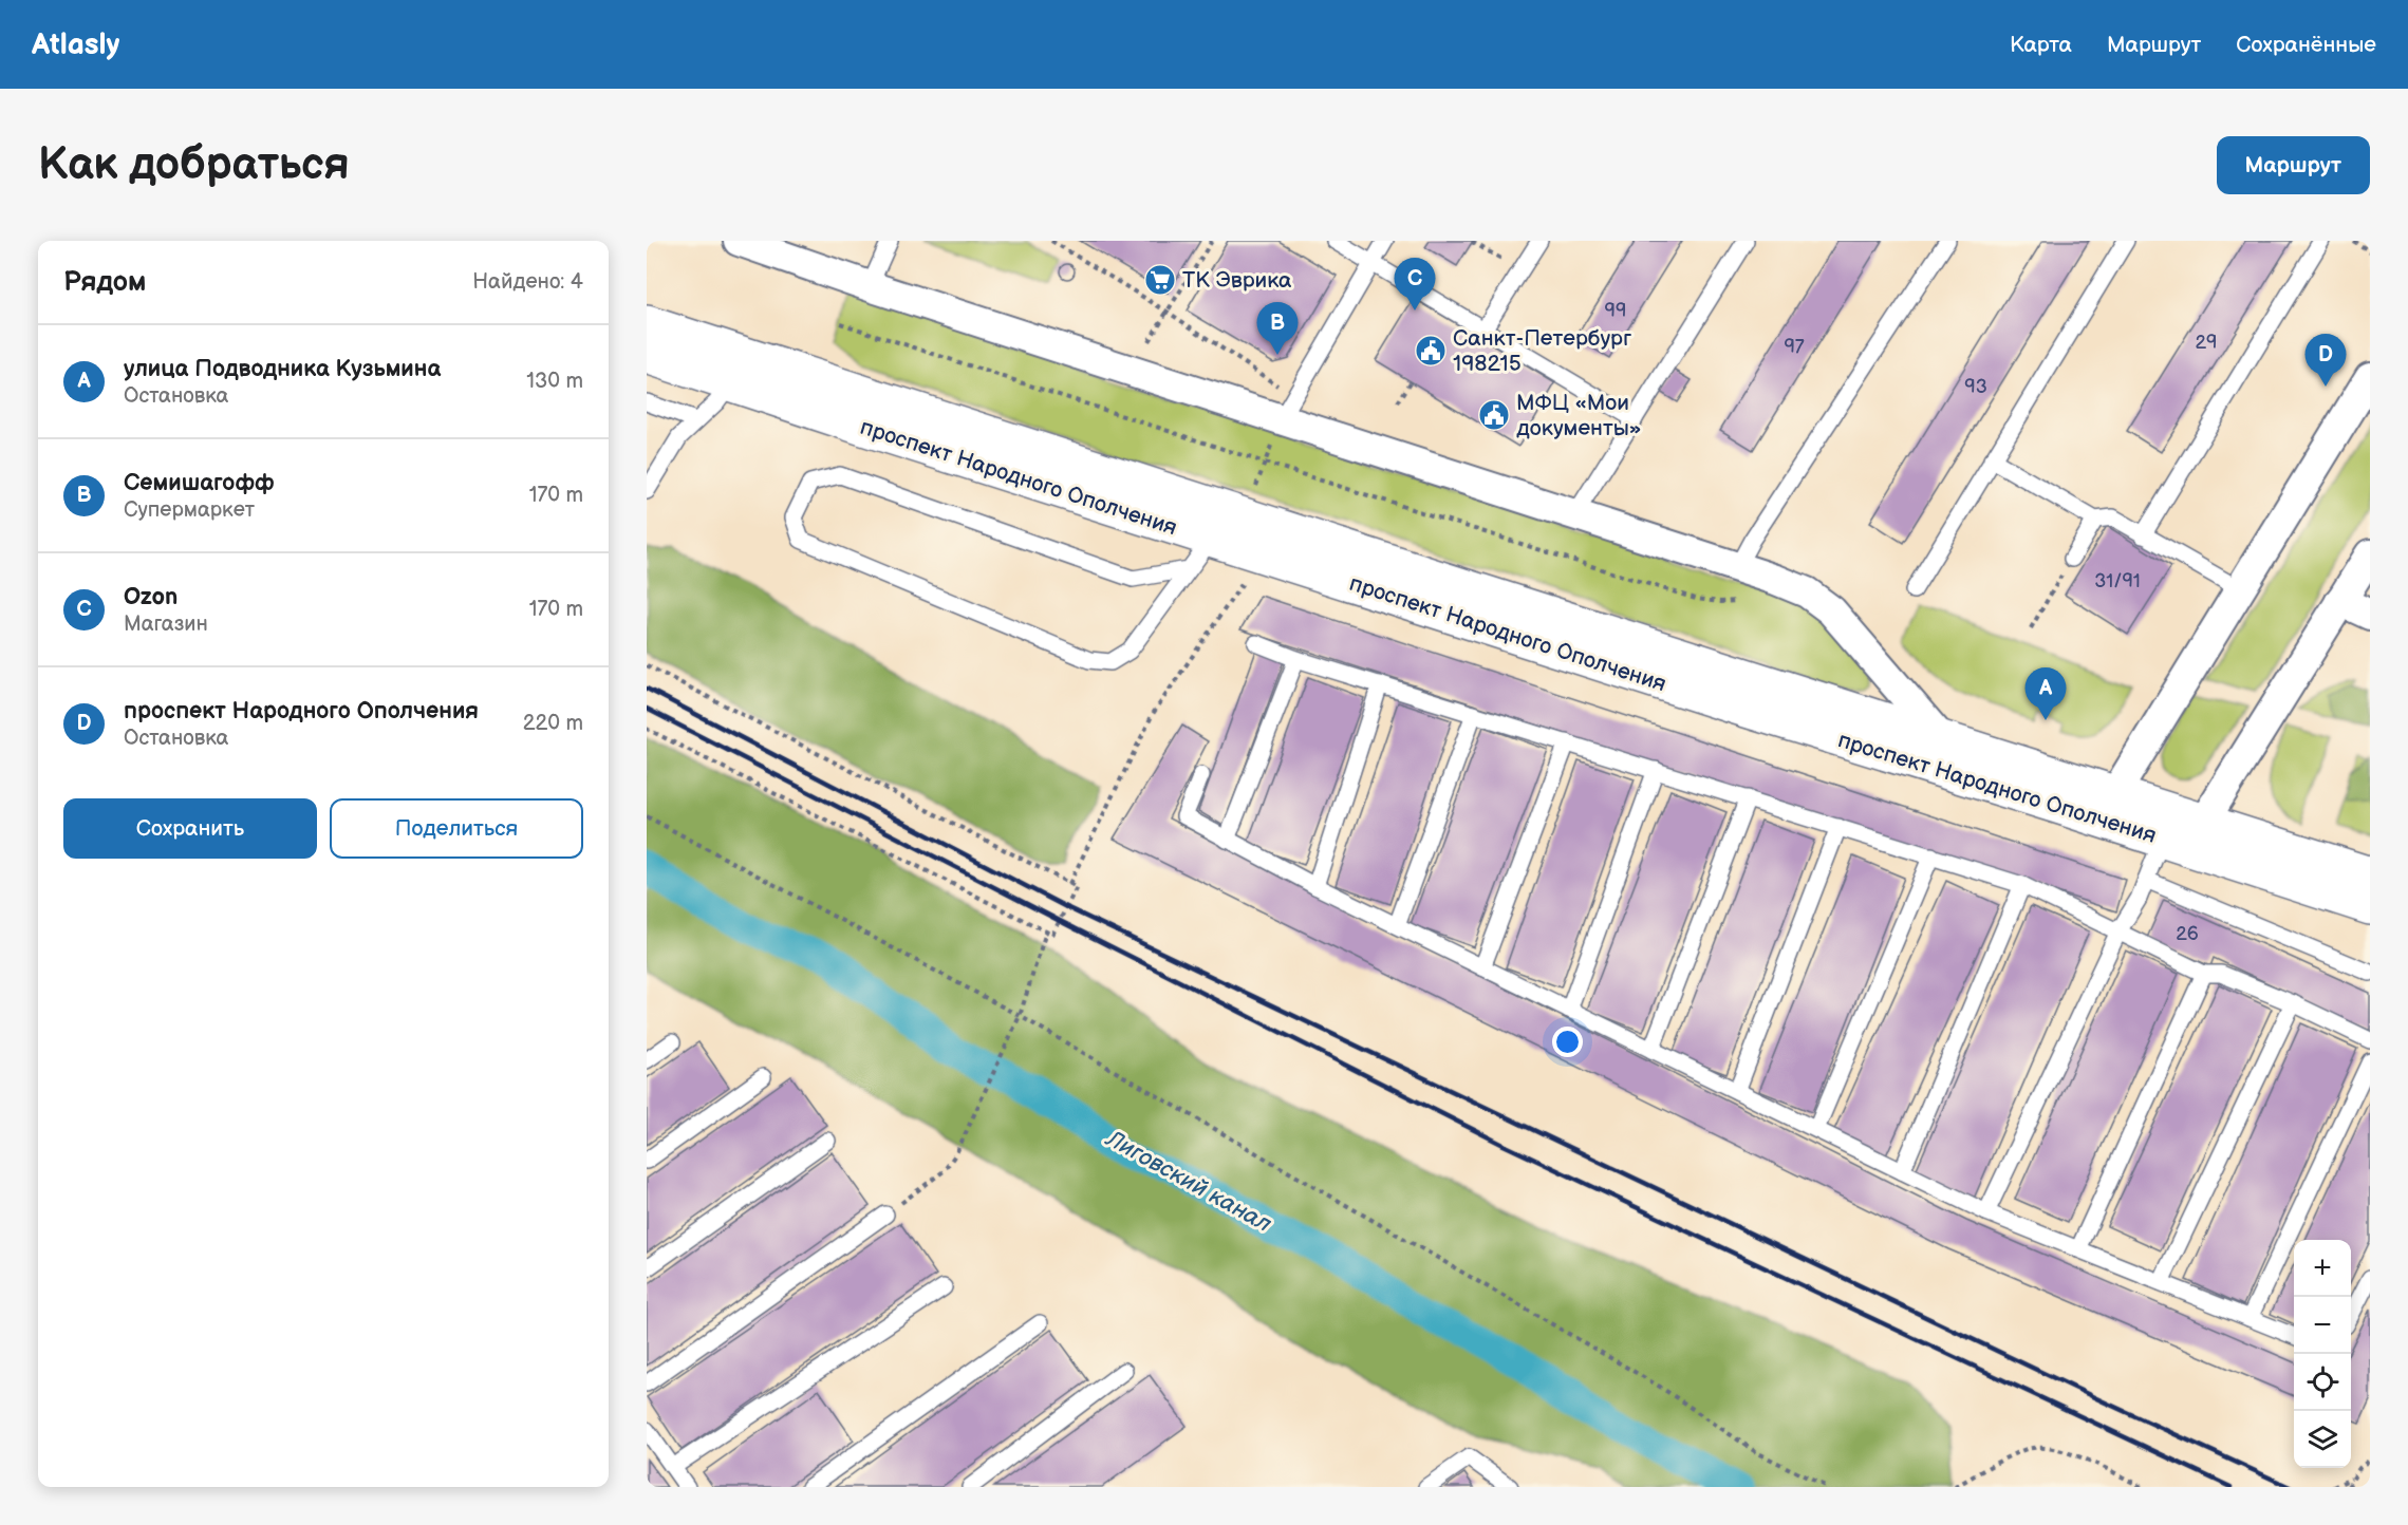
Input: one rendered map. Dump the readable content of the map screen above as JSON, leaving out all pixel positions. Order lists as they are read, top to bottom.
{
  "streets": {
    "main road": ["проспект Народного Ополчения"]
  },
  "water": ["Лиговский канал"],
  "places": {
    "supermarket": ["ТК Эврика"],
    "public building": ["Санкт-Петербург 198215", "МФЦ «Мои документы»"]
  },
  "house_numbers": [
    "99",
    "29",
    "97",
    "93",
    "31/91",
    "26"
  ],
  "page": {
    "header": "Atlasly",
    "nav": ["Карта", "Маршрут", "Сохранённые"],
    "buttons": [
      "Маршрут",
      ["Сохранить", "Поделиться"]
    ],
    "title": "Как добраться",
    "heading": ["Рядом", "Найдено: 4"],
    "pins": [
      "C",
      "B",
      "D",
      "A"
    ],
    "list": [
      {
        "mark": "A",
        "name": "улица Подводника Кузьмина",
        "note": "Остановка",
        "value": "130 m"
      },
      {
        "mark": "B",
        "name": "Семишагофф",
        "note": "Супермаркет",
        "value": "170 m"
      },
      {
        "mark": "C",
        "name": "Ozon",
        "note": "Магазин",
        "value": "170 m"
      },
      {
        "mark": "D",
        "name": "проспект Народного Ополчения",
        "note": "Остановка",
        "value": "220 m"
      }
    ],
    "map_buttons": ["+", "−"]
  }
}
